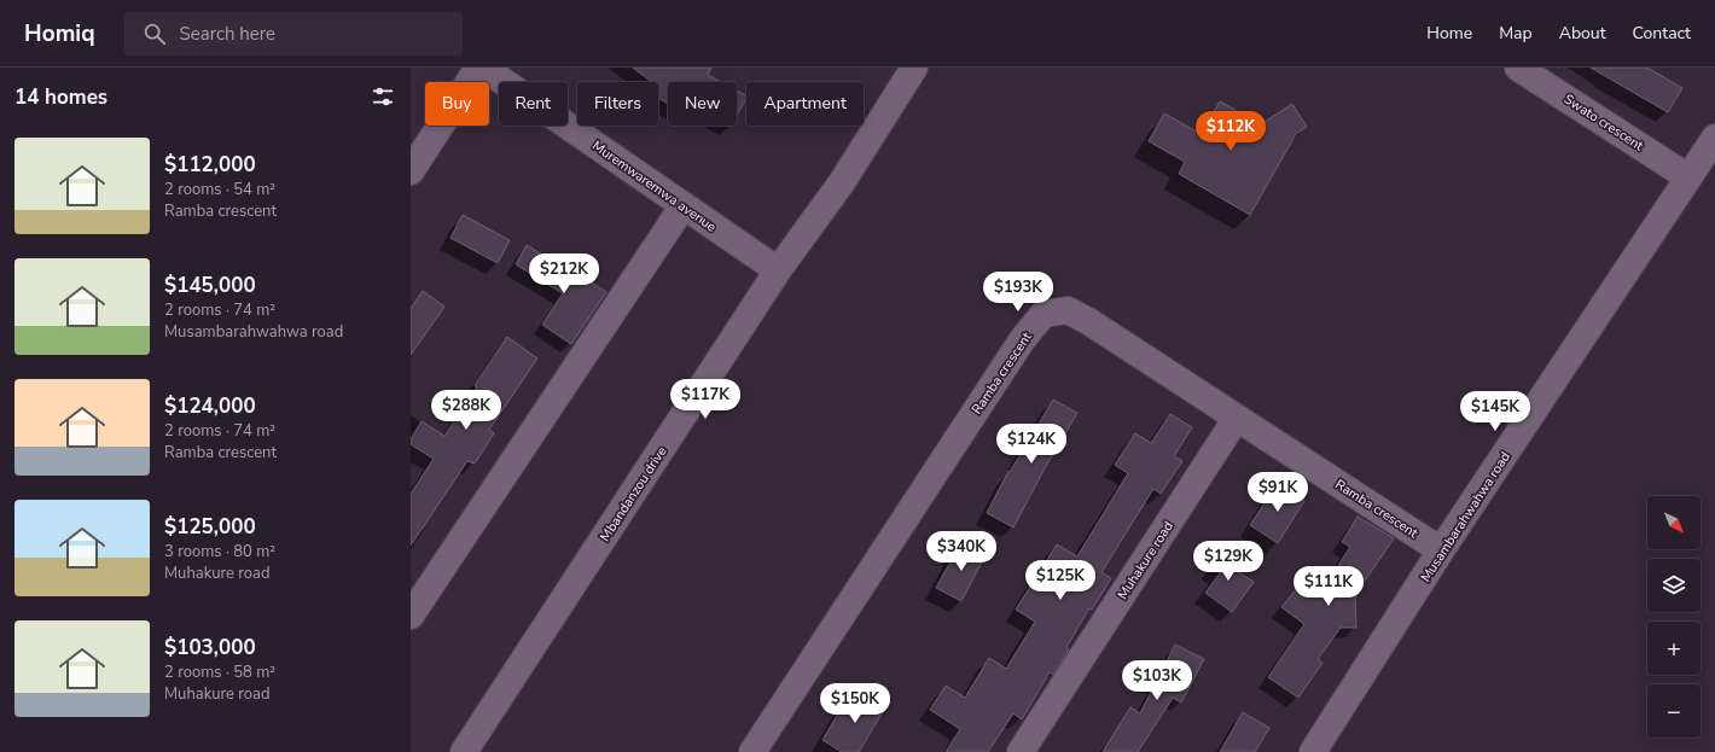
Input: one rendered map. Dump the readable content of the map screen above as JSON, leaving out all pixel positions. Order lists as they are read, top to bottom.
{
  "streets": {
    "street": [
      "Swato crescent",
      "Muremwaremwa avenue",
      "Ramba crescent",
      "Mbandanzou drive",
      "Musambarahwahwa road",
      "Muhakure road"
    ]
  },
  "crossings": [
    ["Swato crescent", "Musambarahwahwa road"],
    ["Muremwaremwa avenue", "Mbandanzou drive"],
    ["Ramba crescent", "Musambarahwahwa road"],
    ["Ramba crescent", "Muhakure road"]
  ],
  "north": "bottom right",
  "page": {
    "header": "Homiq",
    "search": "Search here",
    "nav": [
      "Home",
      "Map",
      "About",
      "Contact"
    ],
    "heading": "14 homes",
    "chip": [
      "Buy",
      "Rent",
      "Filters",
      "New",
      "Apartment"
    ],
    "price": [
      "$112K",
      "$212K",
      "$193K",
      "$117K",
      "$288K",
      "$145K",
      "$124K",
      "$91K",
      "$340K",
      "$129K",
      "$125K",
      "$111K",
      "$103K",
      "$150K"
    ],
    "list": [
      {
        "name": "$112,000",
        "note": "2 rooms · 54 m² · Ramba crescent"
      },
      {
        "name": "$145,000",
        "note": "2 rooms · 74 m² · Musambarahwahwa road"
      },
      {
        "name": "$124,000",
        "note": "2 rooms · 74 m² · Ramba crescent"
      },
      {
        "name": "$125,000",
        "note": "3 rooms · 80 m² · Muhakure road"
      },
      {
        "name": "$103,000",
        "note": "2 rooms · 58 m² · Muhakure road"
      }
    ],
    "map_buttons": ["+", "−"]
  }
}
